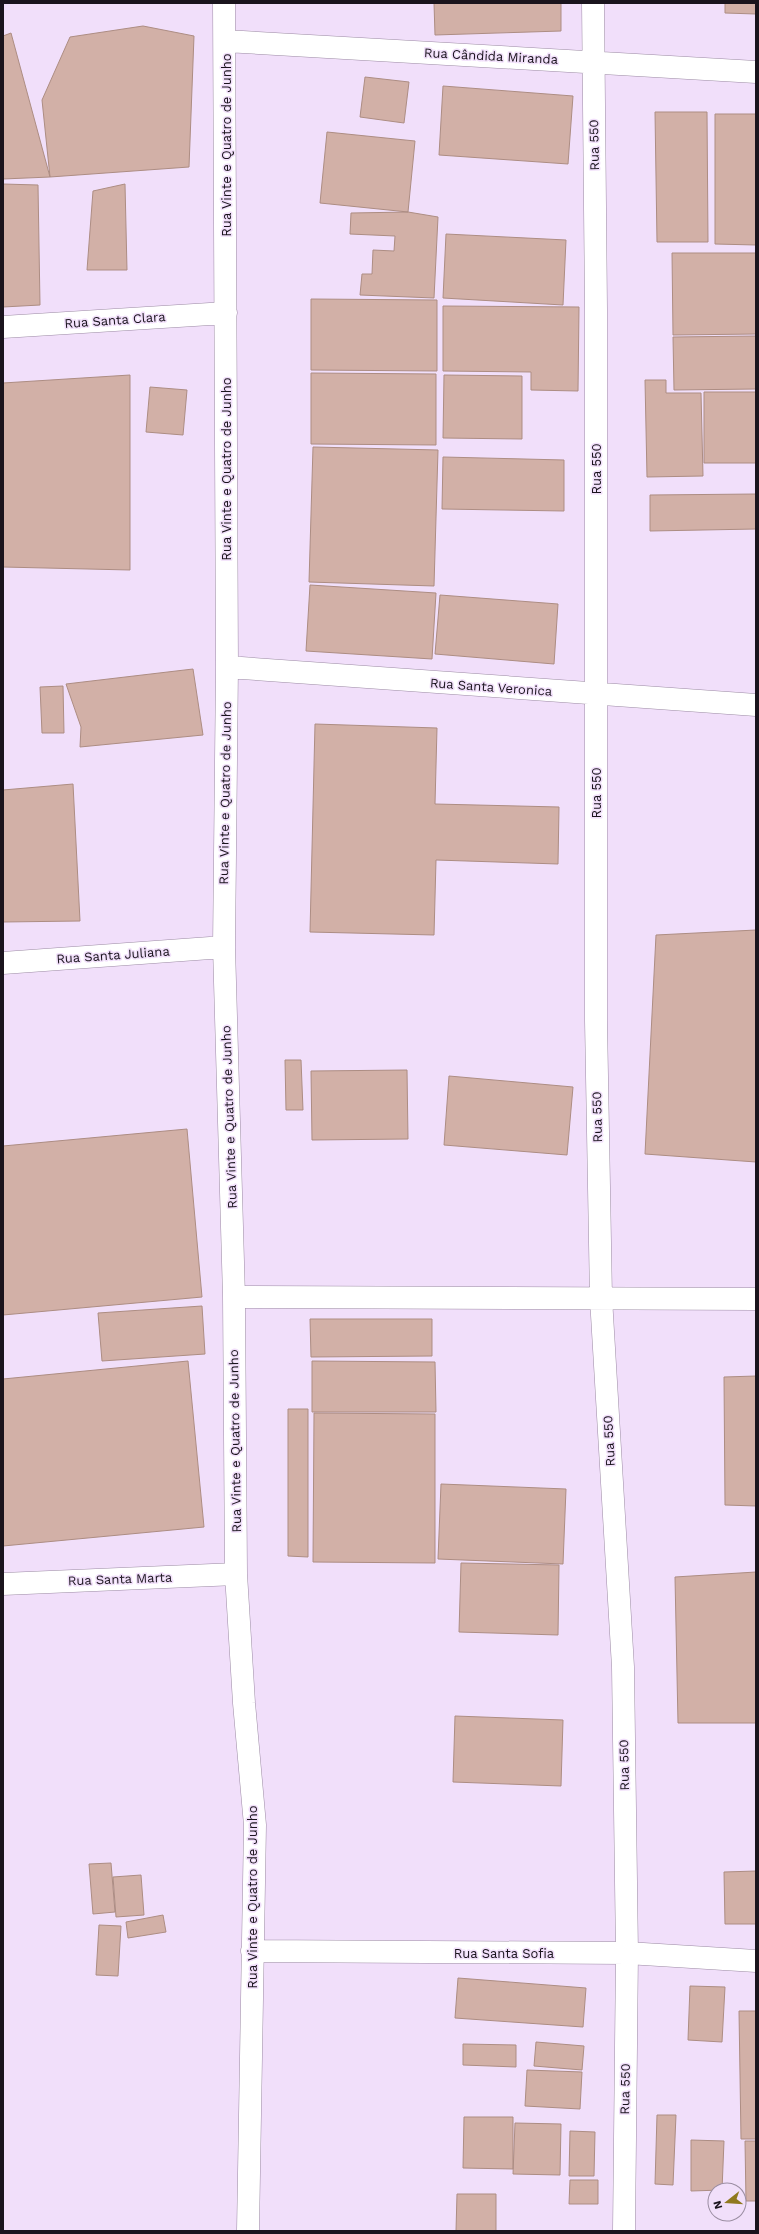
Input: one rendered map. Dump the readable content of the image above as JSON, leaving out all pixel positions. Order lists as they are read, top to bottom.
{
  "streets": {
    "street": [
      "Rua Cândida Miranda",
      "Rua Vinte e Quatro de Junho",
      "Rua 550",
      "Rua Santa Clara",
      "Rua Santa Veronica",
      "Rua Santa Juliana",
      "Rua Santa Marta",
      "Rua Santa Sofia"
    ]
  },
  "crossings": [
    ["Rua Cândida Miranda", "Rua Vinte e Quatro de Junho"],
    ["Rua Cândida Miranda", "Rua 550"],
    ["Rua Vinte e Quatro de Junho", "Rua Santa Clara"],
    ["Rua Vinte e Quatro de Junho", "Rua Santa Veronica"],
    ["Rua Vinte e Quatro de Junho", "Rua Santa Juliana"],
    ["Rua Vinte e Quatro de Junho", "Rua Santa Marta"],
    ["Rua Vinte e Quatro de Junho", "Rua Santa Sofia"],
    ["Rua 550", "Rua Santa Veronica"],
    ["Rua 550", "Rua Santa Sofia"]
  ],
  "north": "left"
}
